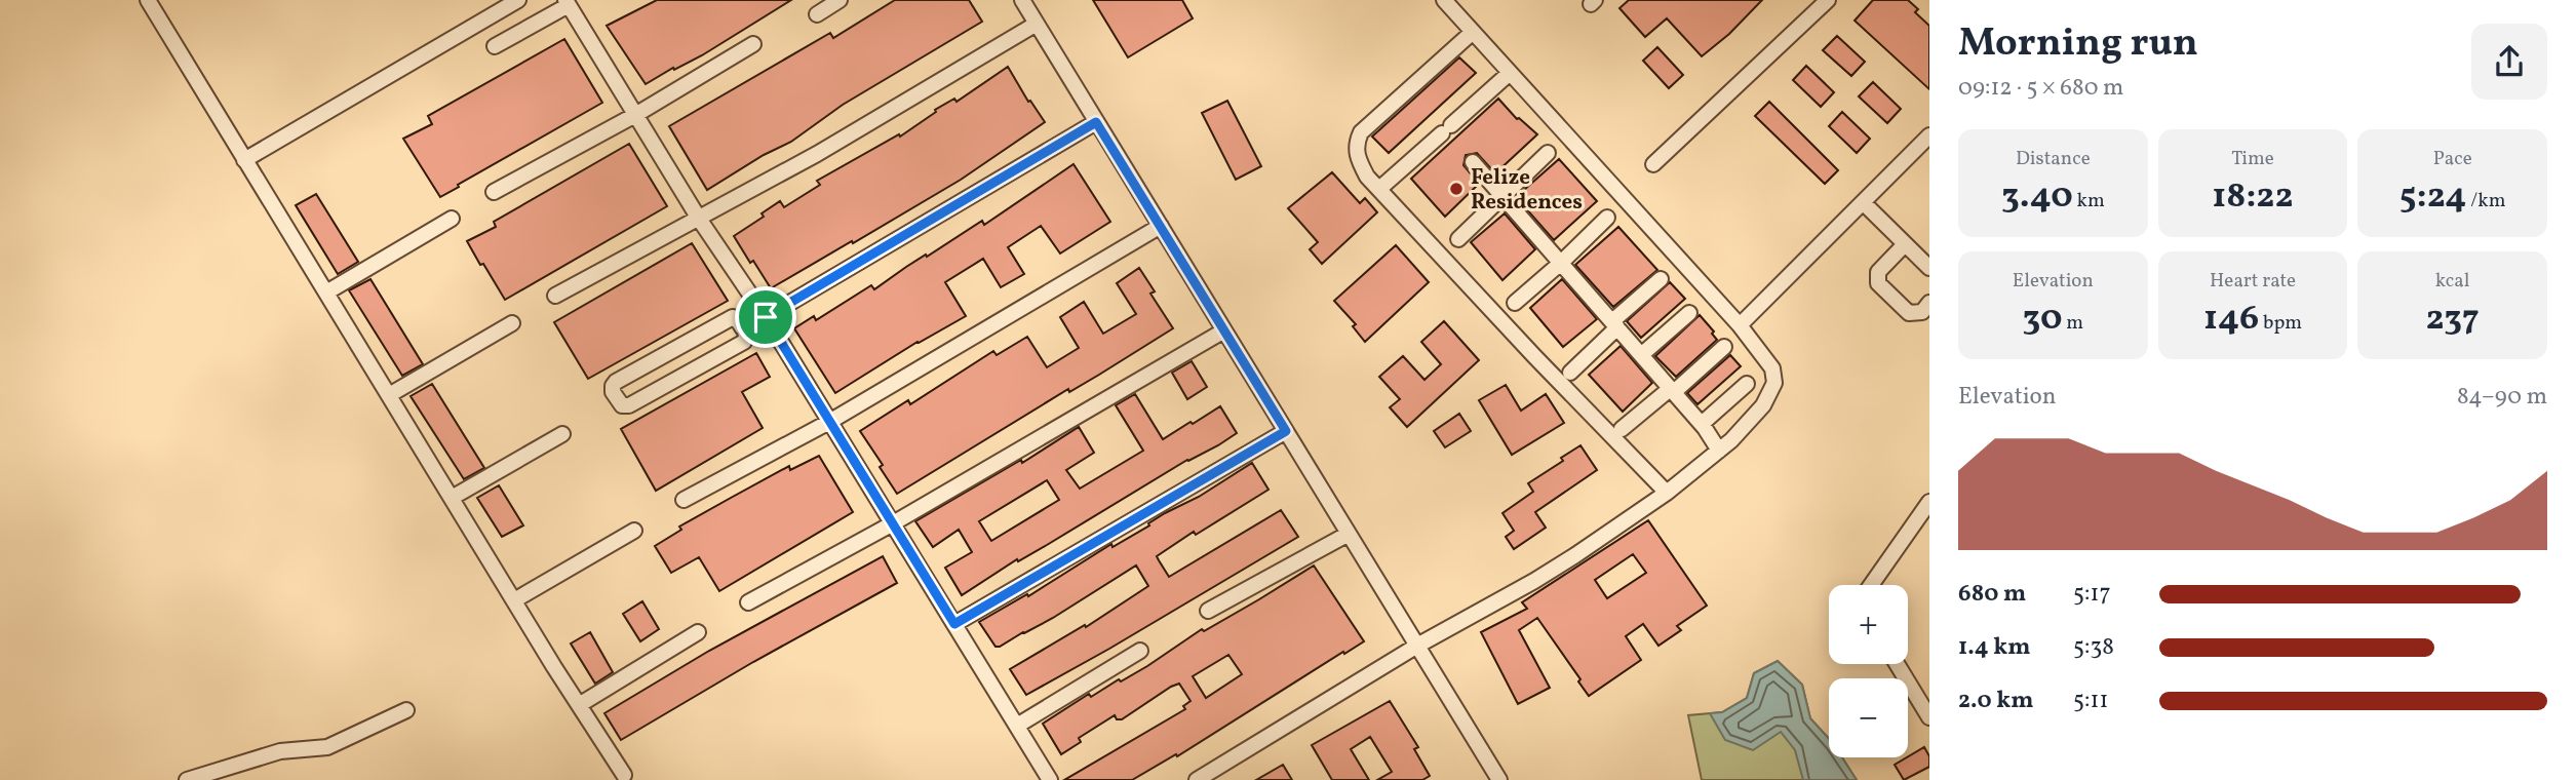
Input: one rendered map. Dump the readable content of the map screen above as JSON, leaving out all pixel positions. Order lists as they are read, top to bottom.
{
  "places": ["Felize Residences"],
  "page": {
    "heading": ["Morning run", "09:12 · 5 × 680 m"],
    "stats": [
      ["Distance", "3.40 km"],
      ["Time", "18:22"],
      ["Pace", "5:24 /km"],
      ["Elevation", "30 m"],
      ["Heart rate", "146 bpm"],
      ["kcal", "237"]
    ],
    "chart": ["Elevation", "84–90 m"],
    "list": [
      {
        "name": "680 m",
        "note": "5:17"
      },
      {
        "name": "1.4 km",
        "note": "5:38"
      },
      {
        "name": "2.0 km",
        "note": "5:11"
      }
    ],
    "map_buttons": ["+", "−"]
  }
}
